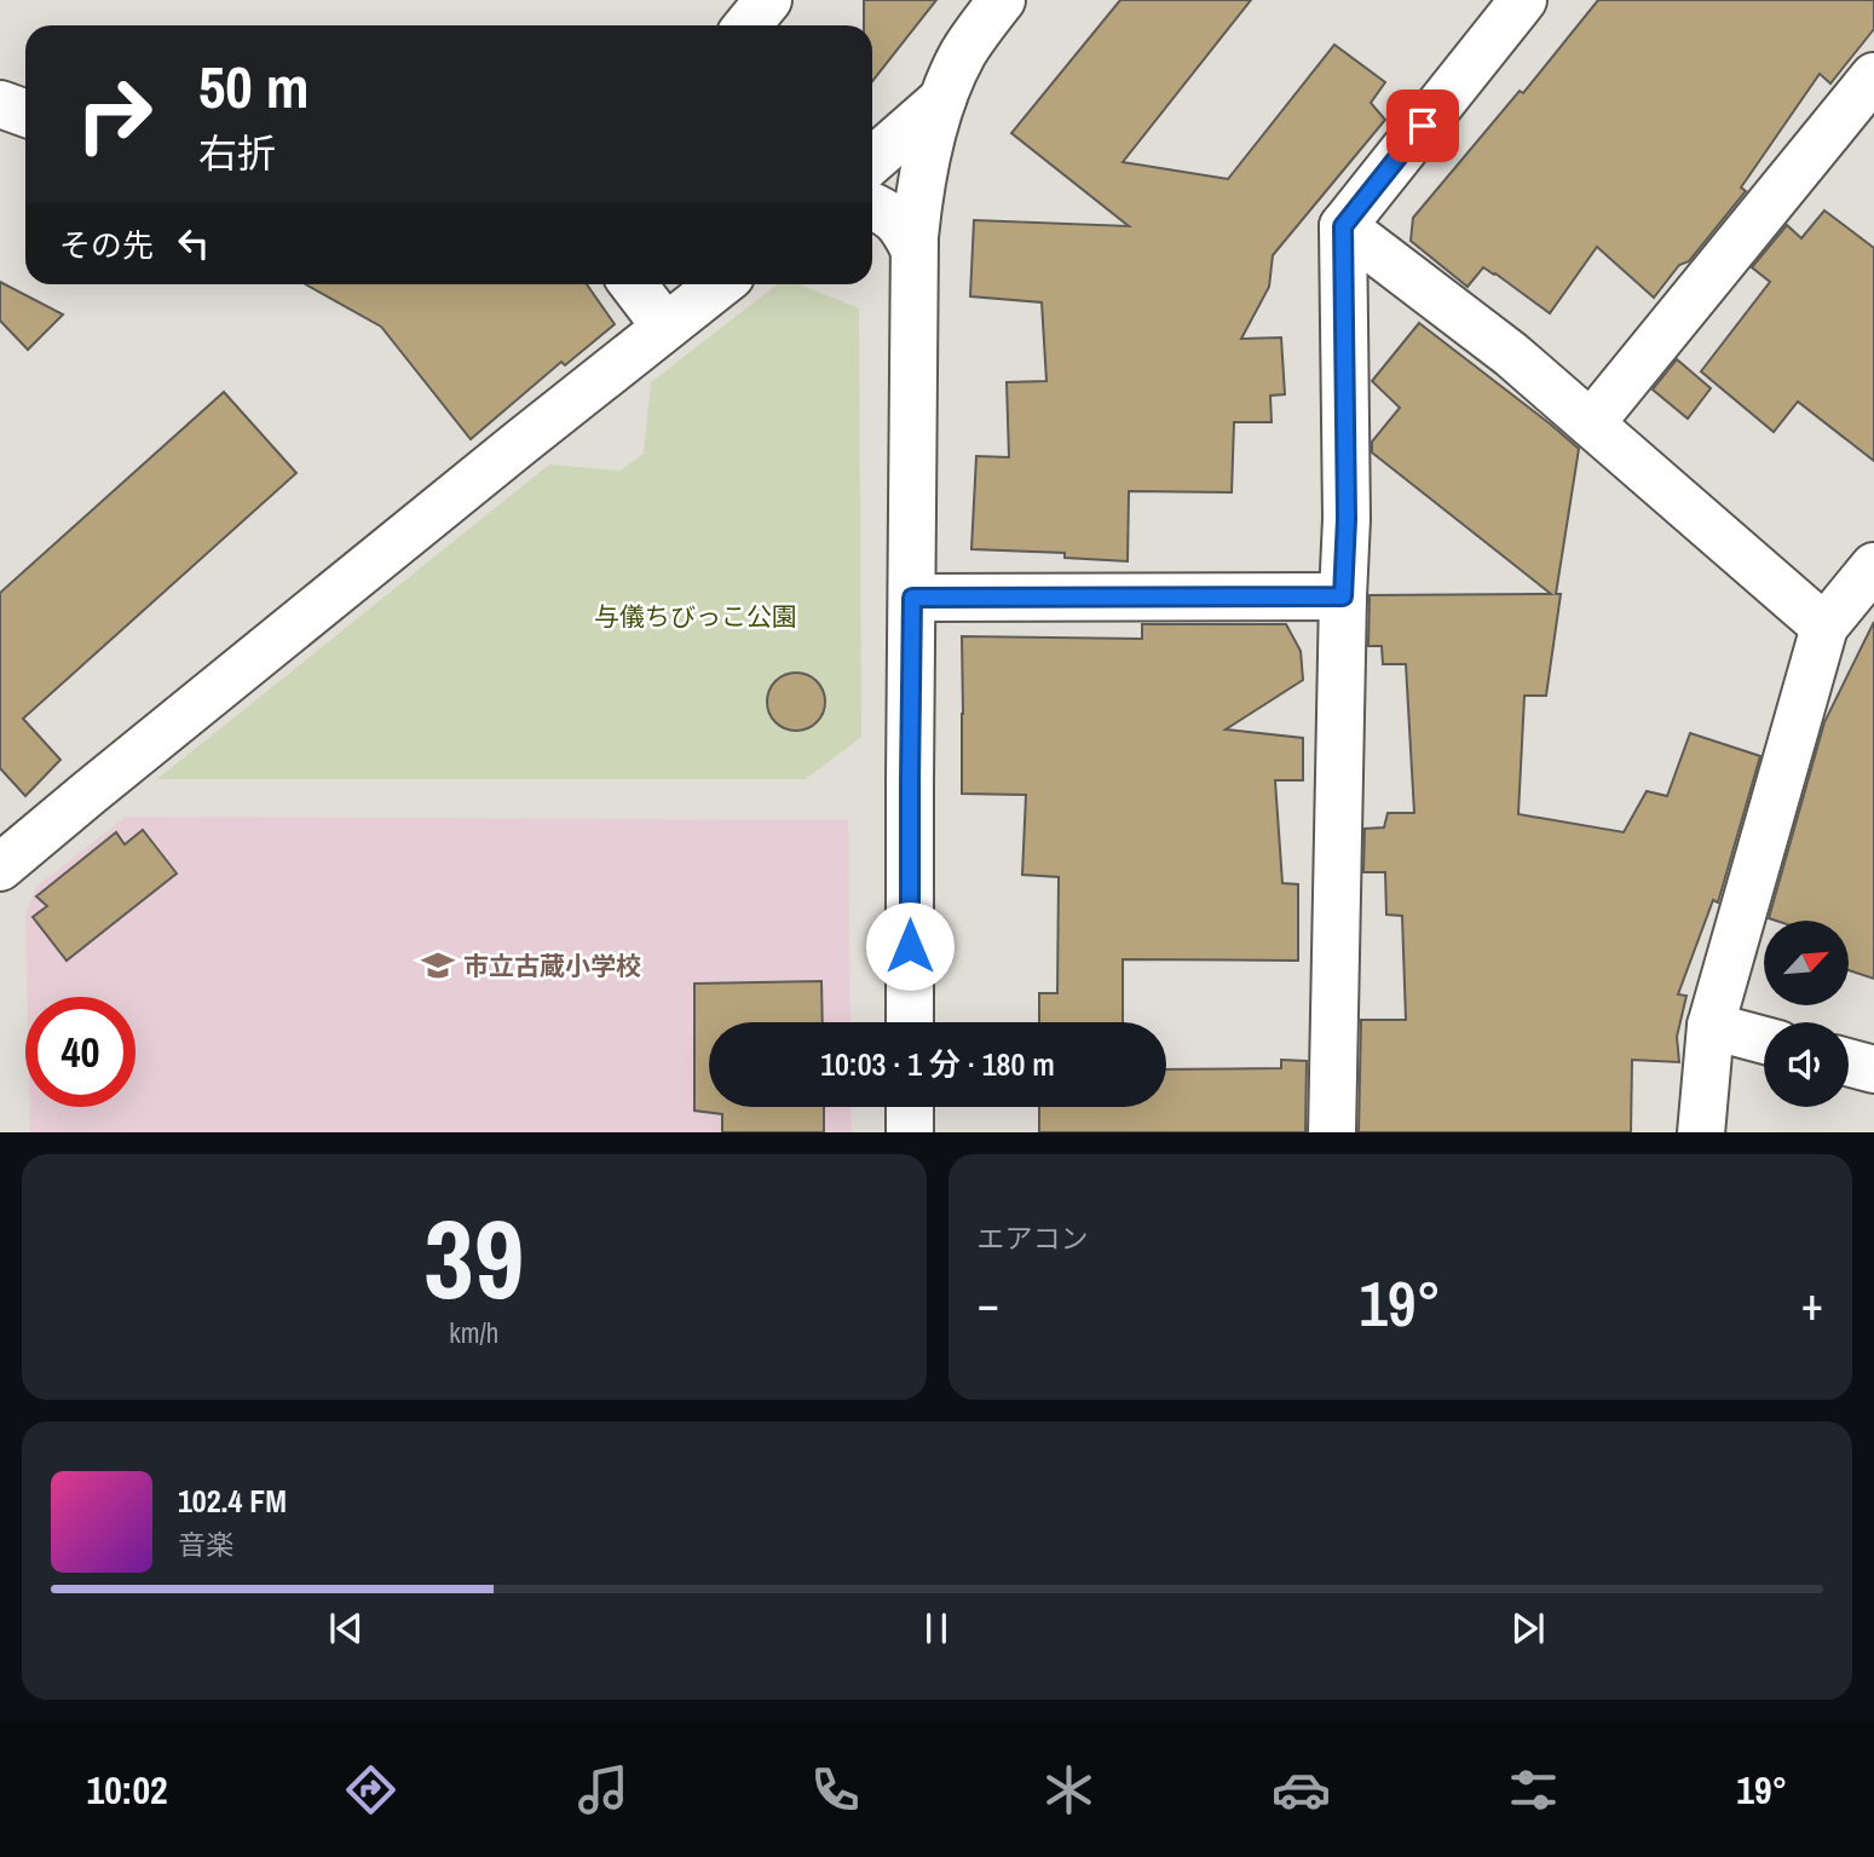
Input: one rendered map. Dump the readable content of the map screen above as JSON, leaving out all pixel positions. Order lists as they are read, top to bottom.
{
  "parks": ["与儀ちびっこ公園"],
  "places": {
    "school or university": ["市立古蔵小学校"]
  },
  "north": "top right",
  "page": {
    "turn": ["50 m", "右折"],
    "then": "その先",
    "limit": "40",
    "trip": "10:03 · 1 分 · 180 m",
    "tile": [
      ["39", "km/h"],
      "エアコン"
    ],
    "heat": ["−", "19°", "+"],
    "song": ["102.4 FM", "音楽"],
    "tabs": ["10:02", "19°"]
  }
}
